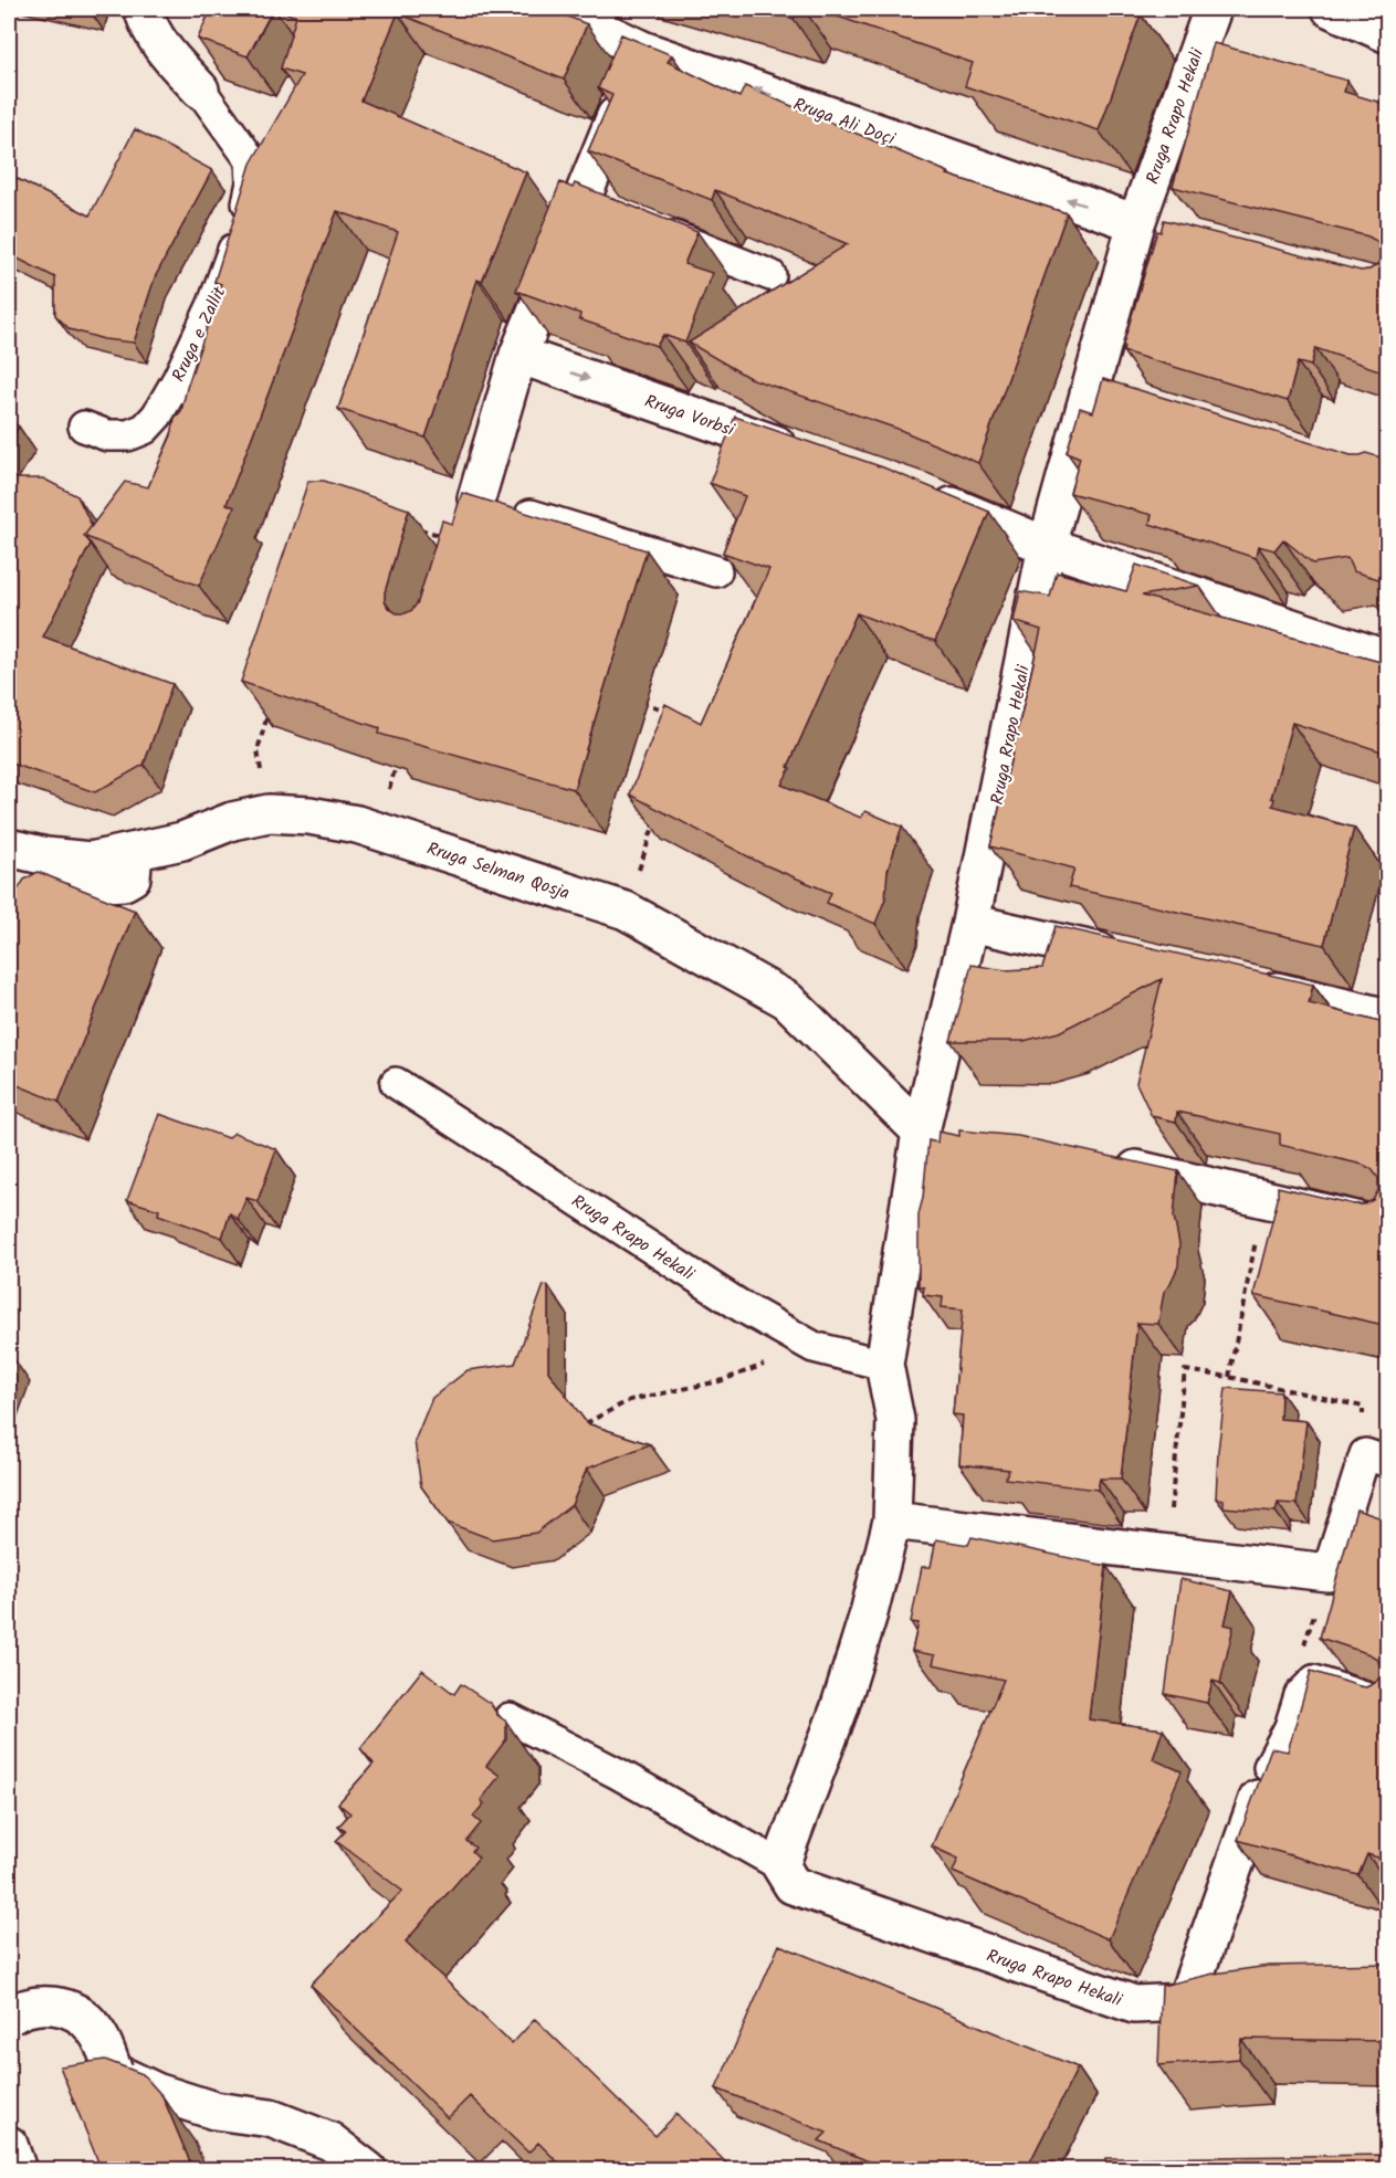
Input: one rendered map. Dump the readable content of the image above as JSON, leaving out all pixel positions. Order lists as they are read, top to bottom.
{
  "streets": {
    "street": [
      "Rruga Rrapo Hekali",
      "Rruga Ali Doçi",
      "Rruga e Zallit",
      "Rruga Vorbsi",
      "Rruga Selman Qosja"
    ]
  },
  "crossings": [
    ["Rruga Rrapo Hekali", "Rruga Ali Doçi"],
    ["Rruga Rrapo Hekali", "Rruga Selman Qosja"]
  ],
  "one_way": ["Rruga Ali Doçi", "Rruga Vorbsi"]
}
